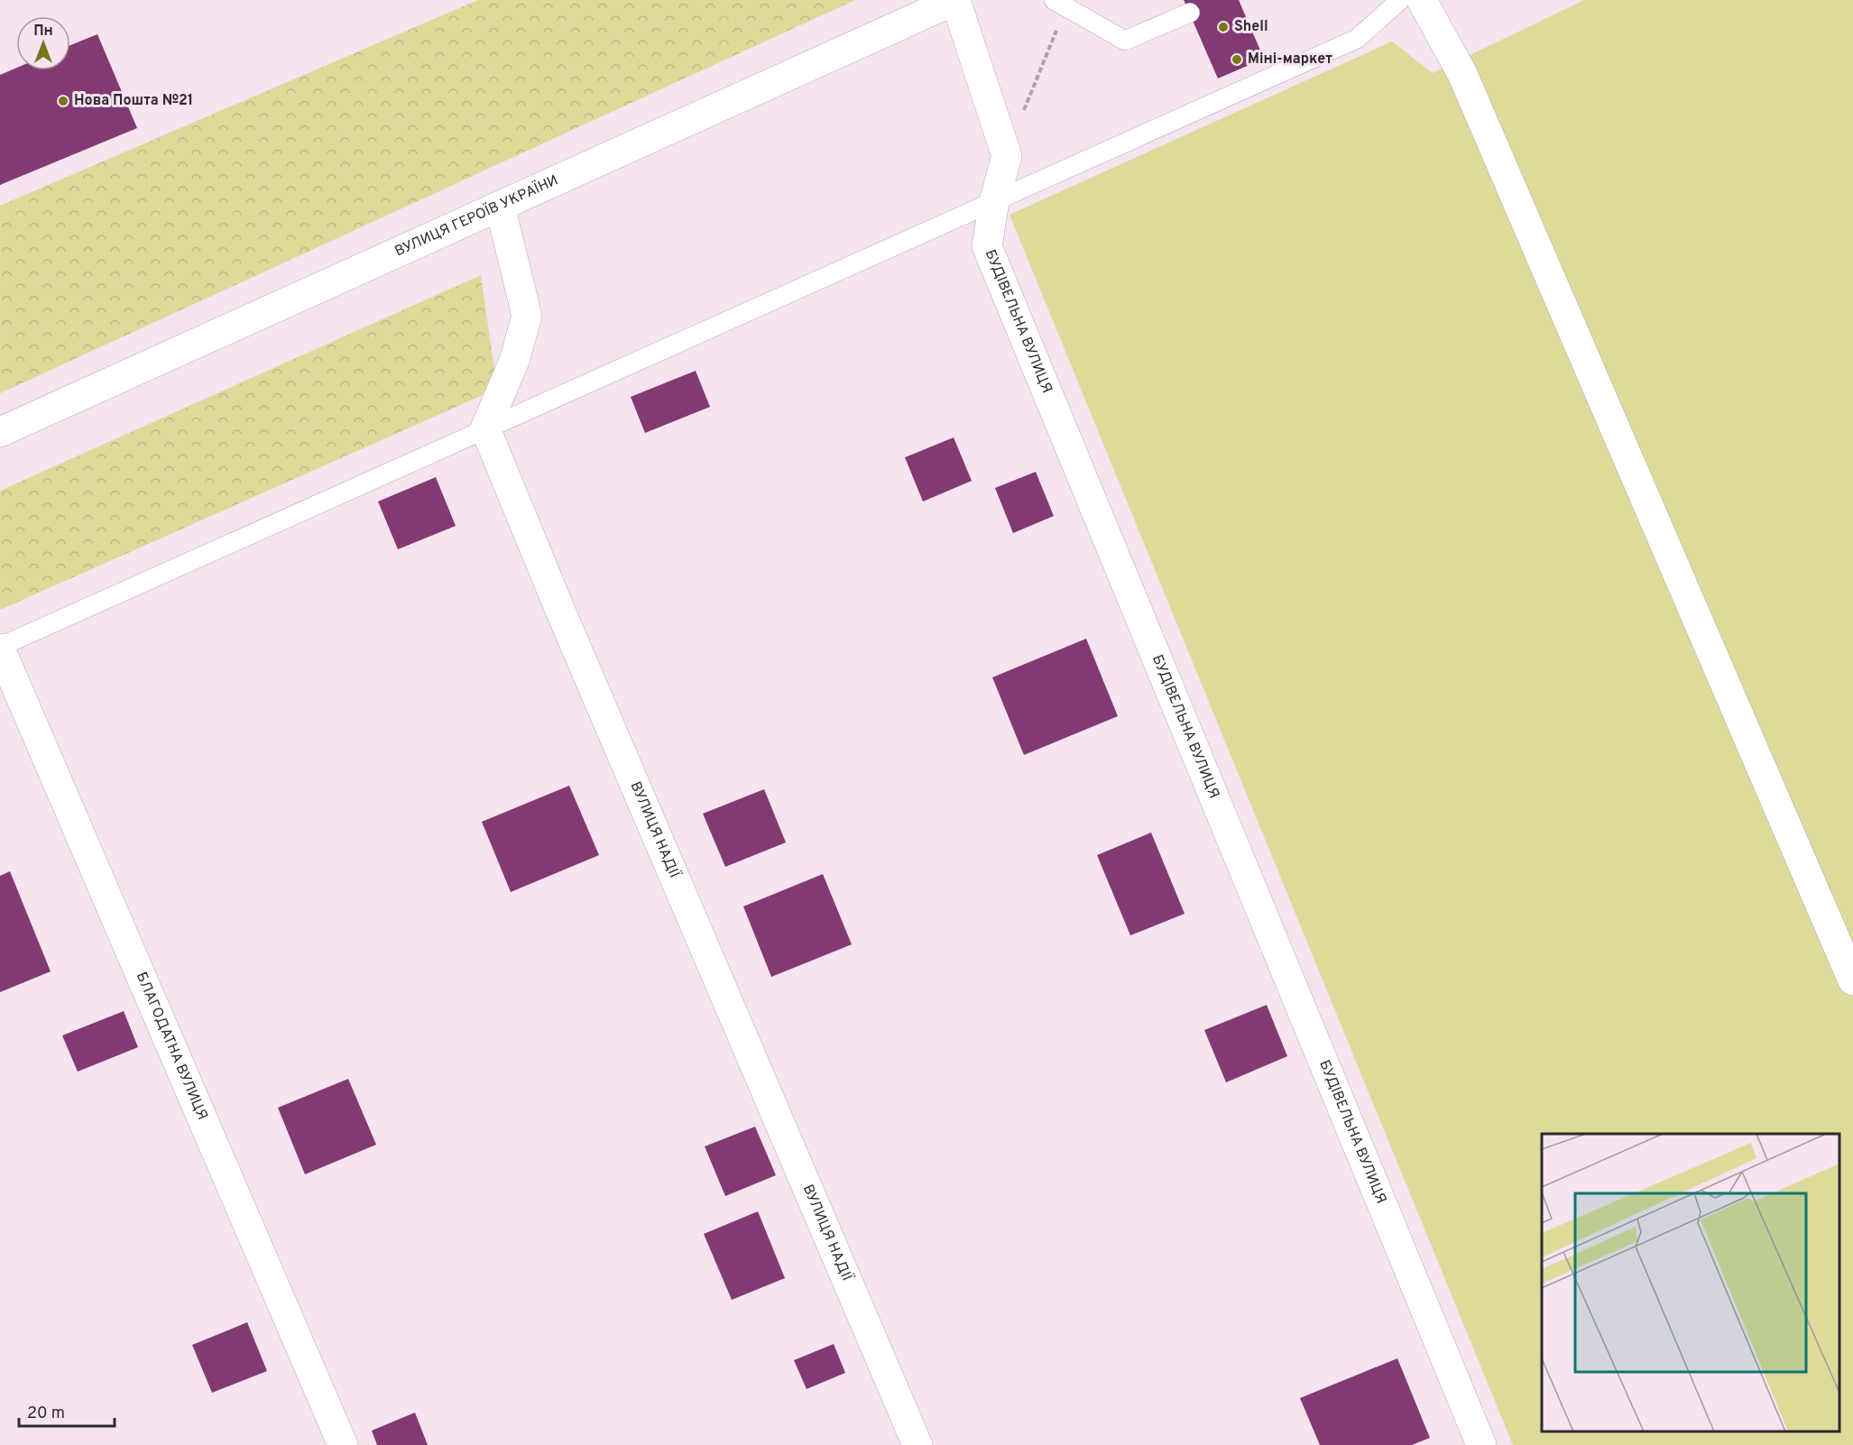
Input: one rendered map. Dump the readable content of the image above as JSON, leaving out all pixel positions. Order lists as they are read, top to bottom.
{
  "streets": {
    "street": [
      "ВУЛИЦЯ ГЕРОЇВ УКРАЇНИ",
      "БУДІВЕЛЬНА ВУЛИЦЯ",
      "ВУЛИЦЯ НАДІЇ",
      "БЛАГОДАТНА ВУЛИЦЯ"
    ]
  },
  "places": ["Shell", "Міні-маркет", "Нова Пошта №21"],
  "scale_bar": "20 m",
  "north": "top"
}
